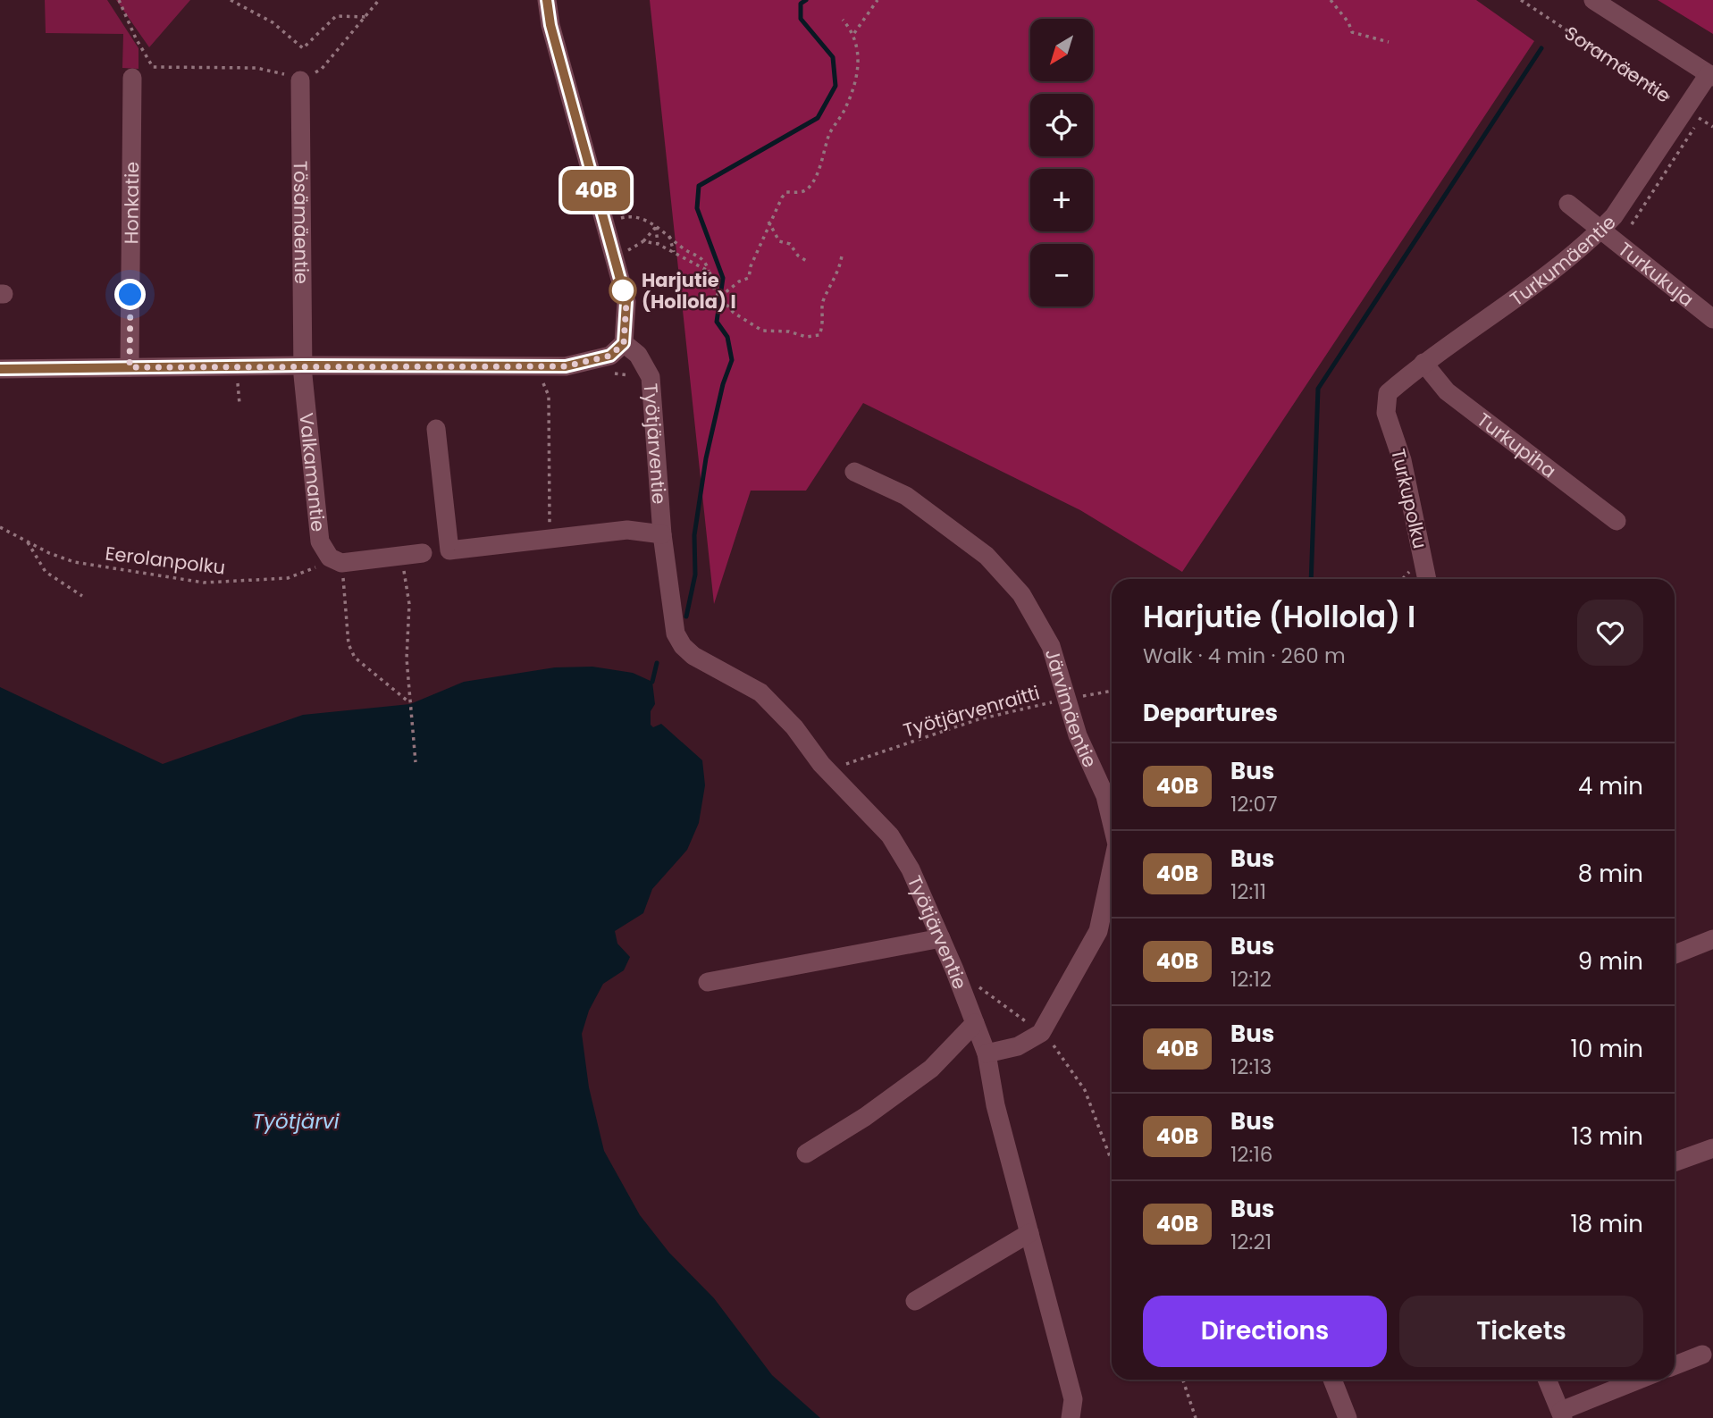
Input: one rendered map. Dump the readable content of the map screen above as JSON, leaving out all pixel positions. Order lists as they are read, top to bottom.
{
  "streets": {
    "street": [
      "Honkatie",
      "Tösämäentie",
      "Turkumäentie",
      "Turkukuja",
      "Työtjärventie",
      "Turkupiha",
      "Valkamantie",
      "Turkupolku",
      "Järvimäentie"
    ],
    "path": ["Soramäentie", "Eerolanpolku", "Työtjärvenraitti"]
  },
  "crossings": [
    ["Soramäentie", "Turkumäentie"],
    ["Tösämäentie", "Valkamantie"],
    ["Turkumäentie", "Turkukuja"],
    ["Turkumäentie", "Turkupiha"],
    ["Turkumäentie", "Turkupolku"],
    ["Valkamantie", "Eerolanpolku"],
    ["Järvimäentie", "Työtjärvenraitti"]
  ],
  "water": ["Työtjärvi"],
  "places": ["Harjutie (Hollola) I"],
  "lines": ["bus line 40B"],
  "north": "bottom left",
  "page": {
    "on_map": "40B",
    "map_buttons": ["+", "−"],
    "heading": [
      ["Harjutie (Hollola) I", "Walk · 4 min · 260 m"],
      "Departures"
    ],
    "list": [
      {
        "mark": "40B",
        "name": "Bus",
        "note": "12:07",
        "value": "4 min"
      },
      {
        "mark": "40B",
        "name": "Bus",
        "note": "12:11",
        "value": "8 min"
      },
      {
        "mark": "40B",
        "name": "Bus",
        "note": "12:12",
        "value": "9 min"
      },
      {
        "mark": "40B",
        "name": "Bus",
        "note": "12:13",
        "value": "10 min"
      },
      {
        "mark": "40B",
        "name": "Bus",
        "note": "12:16",
        "value": "13 min"
      },
      {
        "mark": "40B",
        "name": "Bus",
        "note": "12:21",
        "value": "18 min"
      }
    ],
    "buttons": ["Directions", "Tickets"]
  }
}
